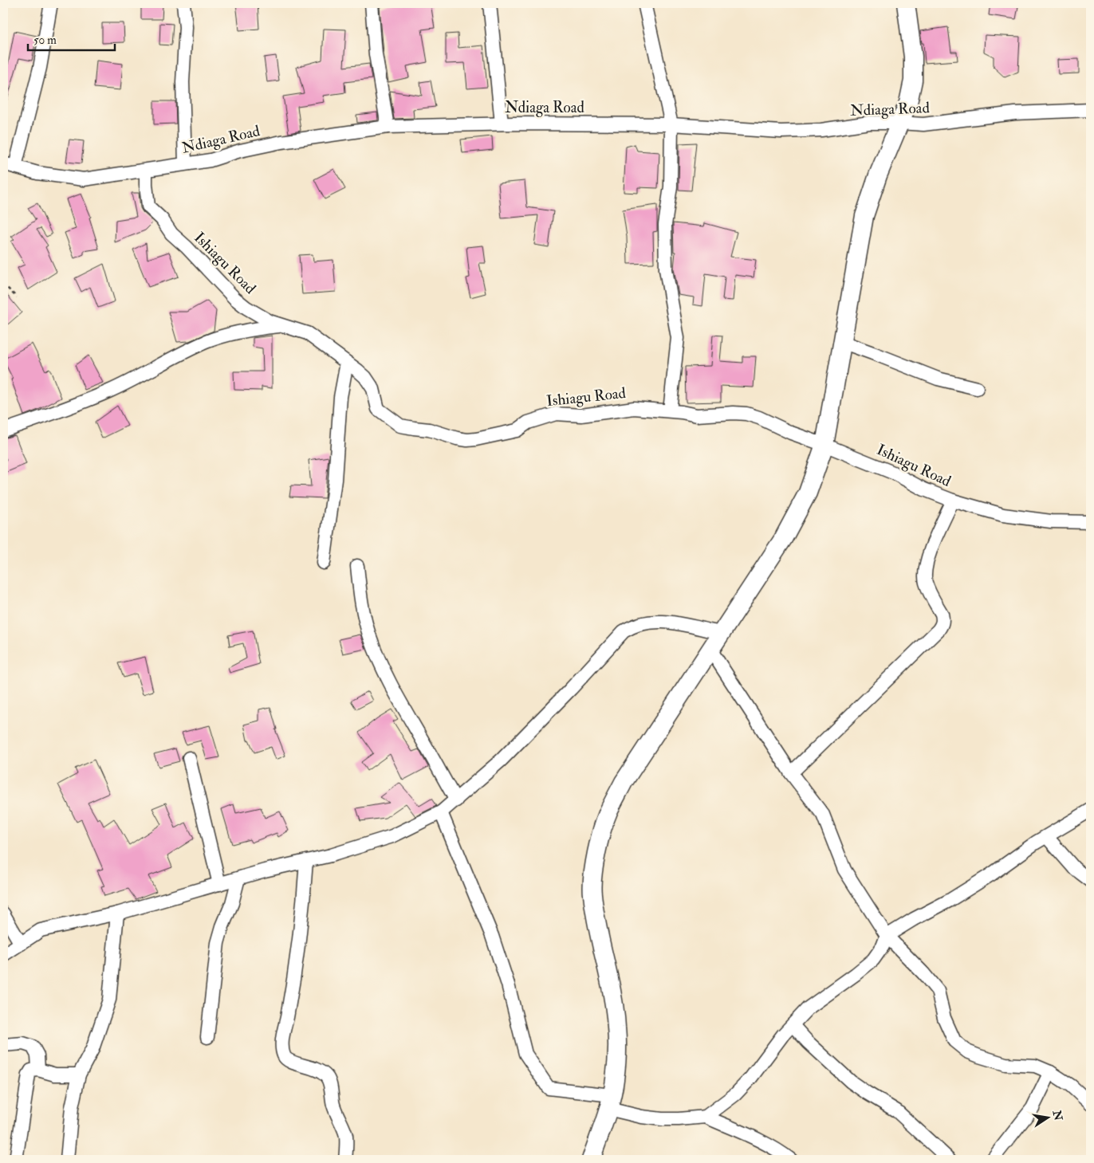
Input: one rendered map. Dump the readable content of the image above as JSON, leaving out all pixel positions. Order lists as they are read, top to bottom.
{
  "streets": {
    "street": ["Ndiaga Road", "Ishiagu Road"]
  },
  "crossings": [
    ["Ndiaga Road", "Ishiagu Road"]
  ],
  "scale_bar": "50 m",
  "north": "right"
}
